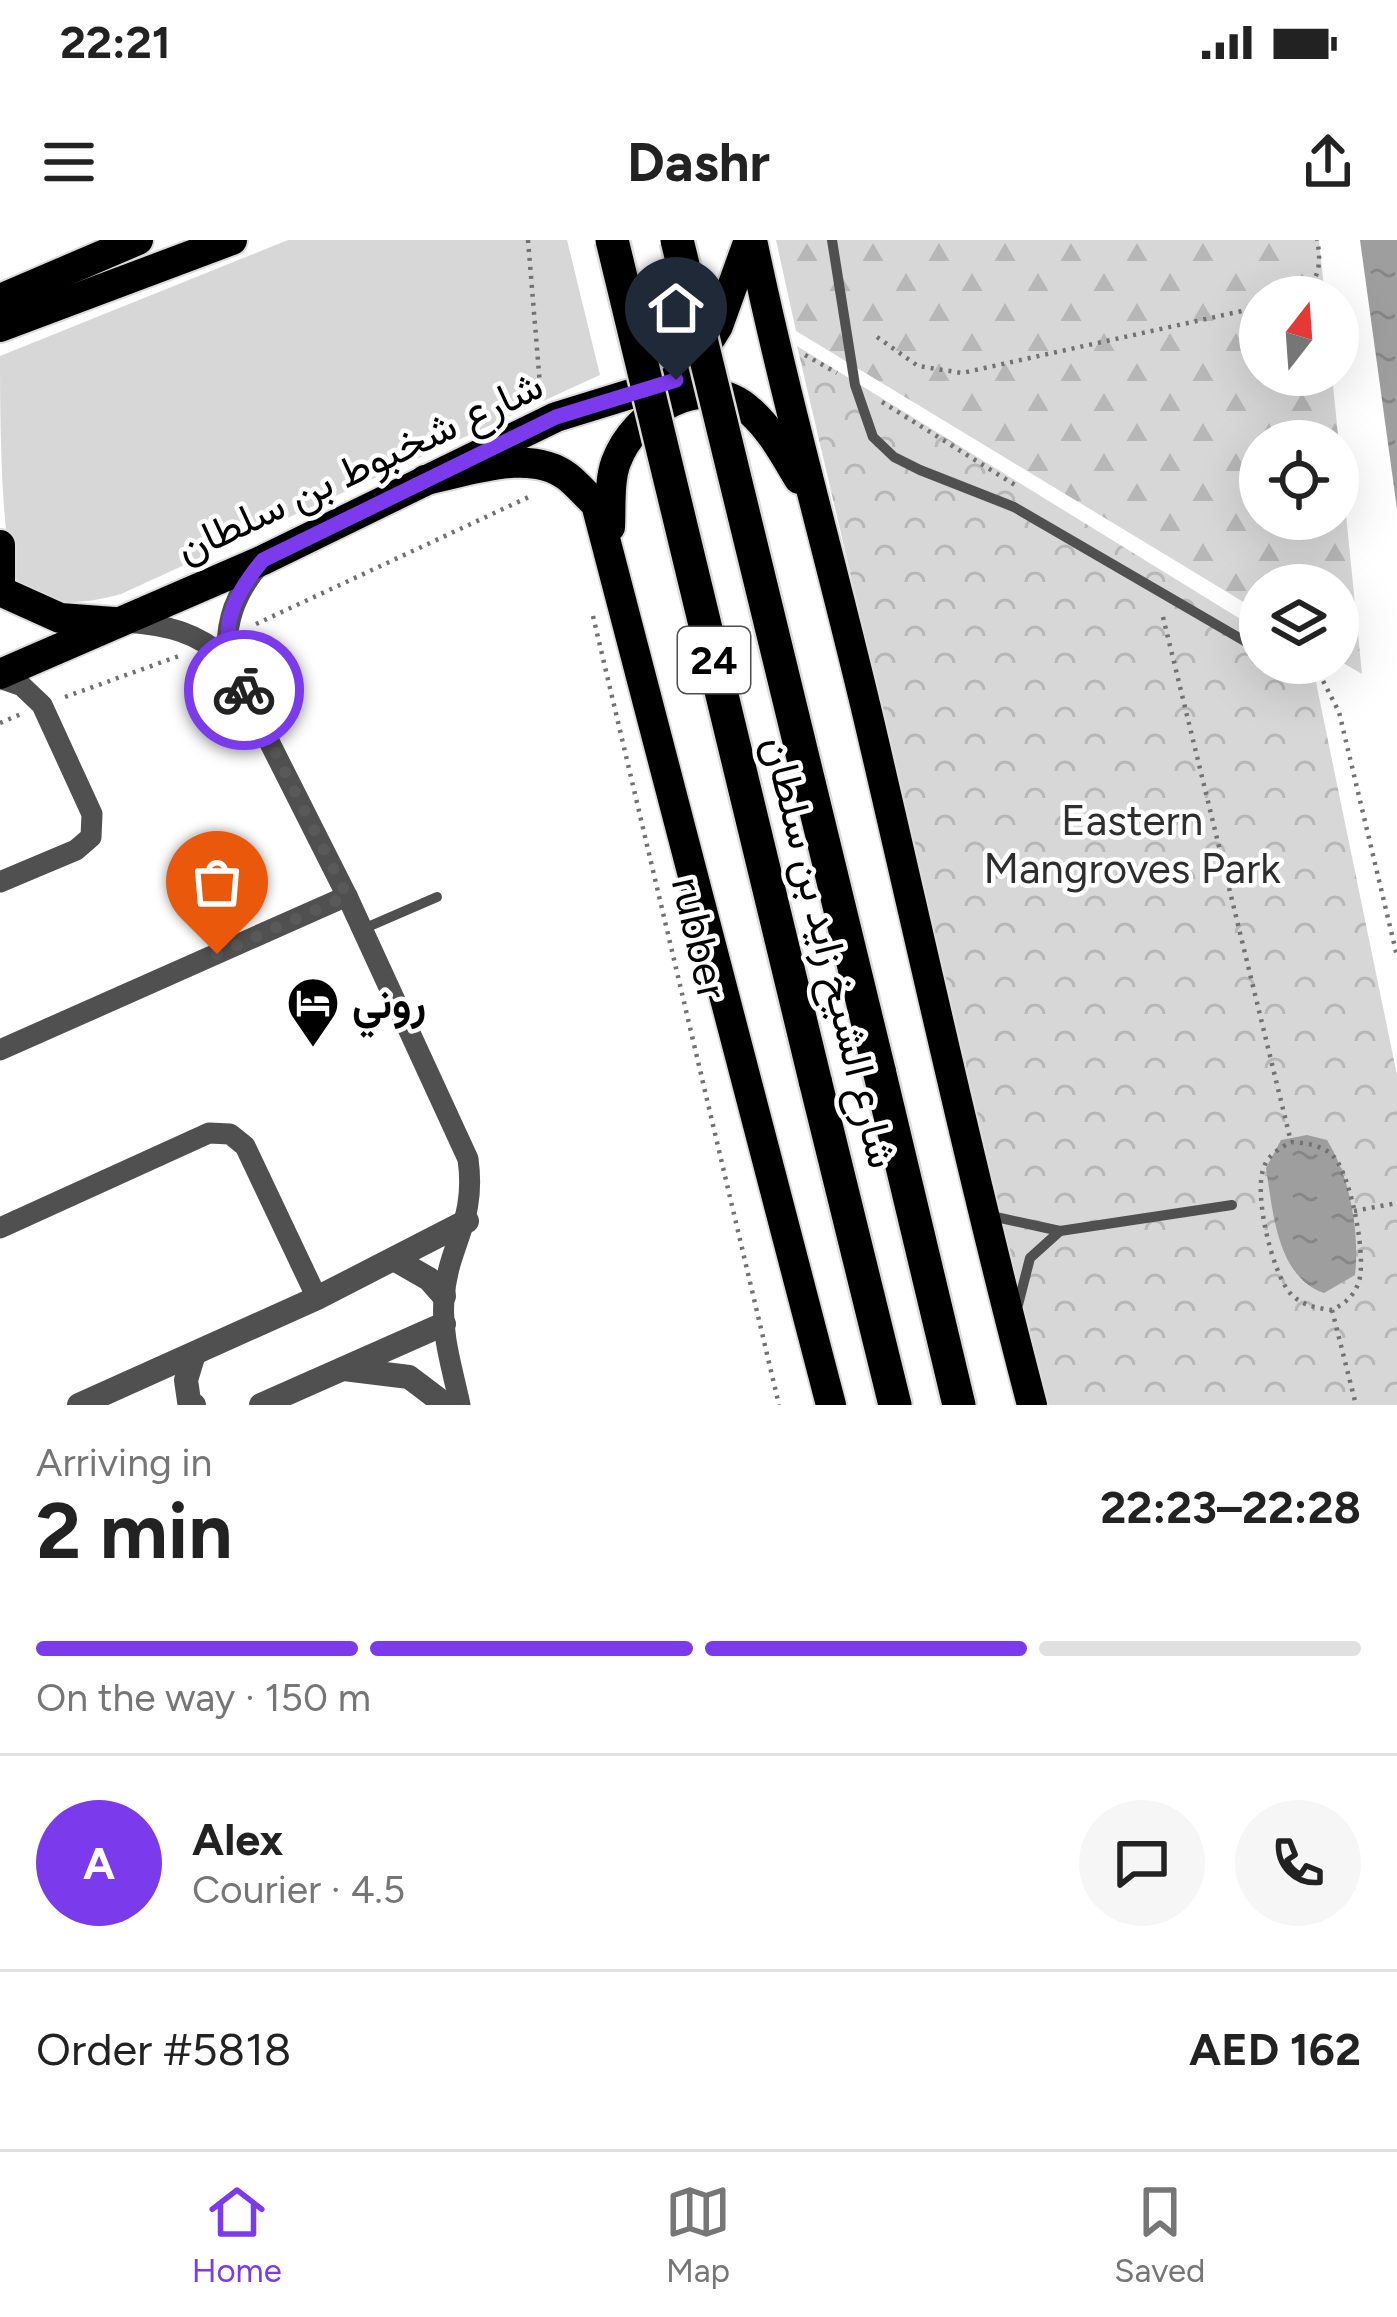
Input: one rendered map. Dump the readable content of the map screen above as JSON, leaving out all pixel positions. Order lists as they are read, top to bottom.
{
  "streets": {
    "highway": ["24", "شارع الشيخ زايد بن سلطان"],
    "main road": ["شارع شخبوط بن سلطان"],
    "path": ["rubber"]
  },
  "parks": ["Eastern Mangroves Park"],
  "places": {
    "hotel": ["روني"]
  },
  "north": "top",
  "page": {
    "status": "22:21",
    "header": "Dashr",
    "heading": ["2 min", "Arriving in", "22:23–22:28"],
    "panel": [
      "Alex",
      "Courier · 4.5",
      "Order #5818",
      "AED 162"
    ],
    "bar": "On the way · 150 m",
    "round": "A",
    "tabs": ["Home", "Map", "Saved"]
  }
}
